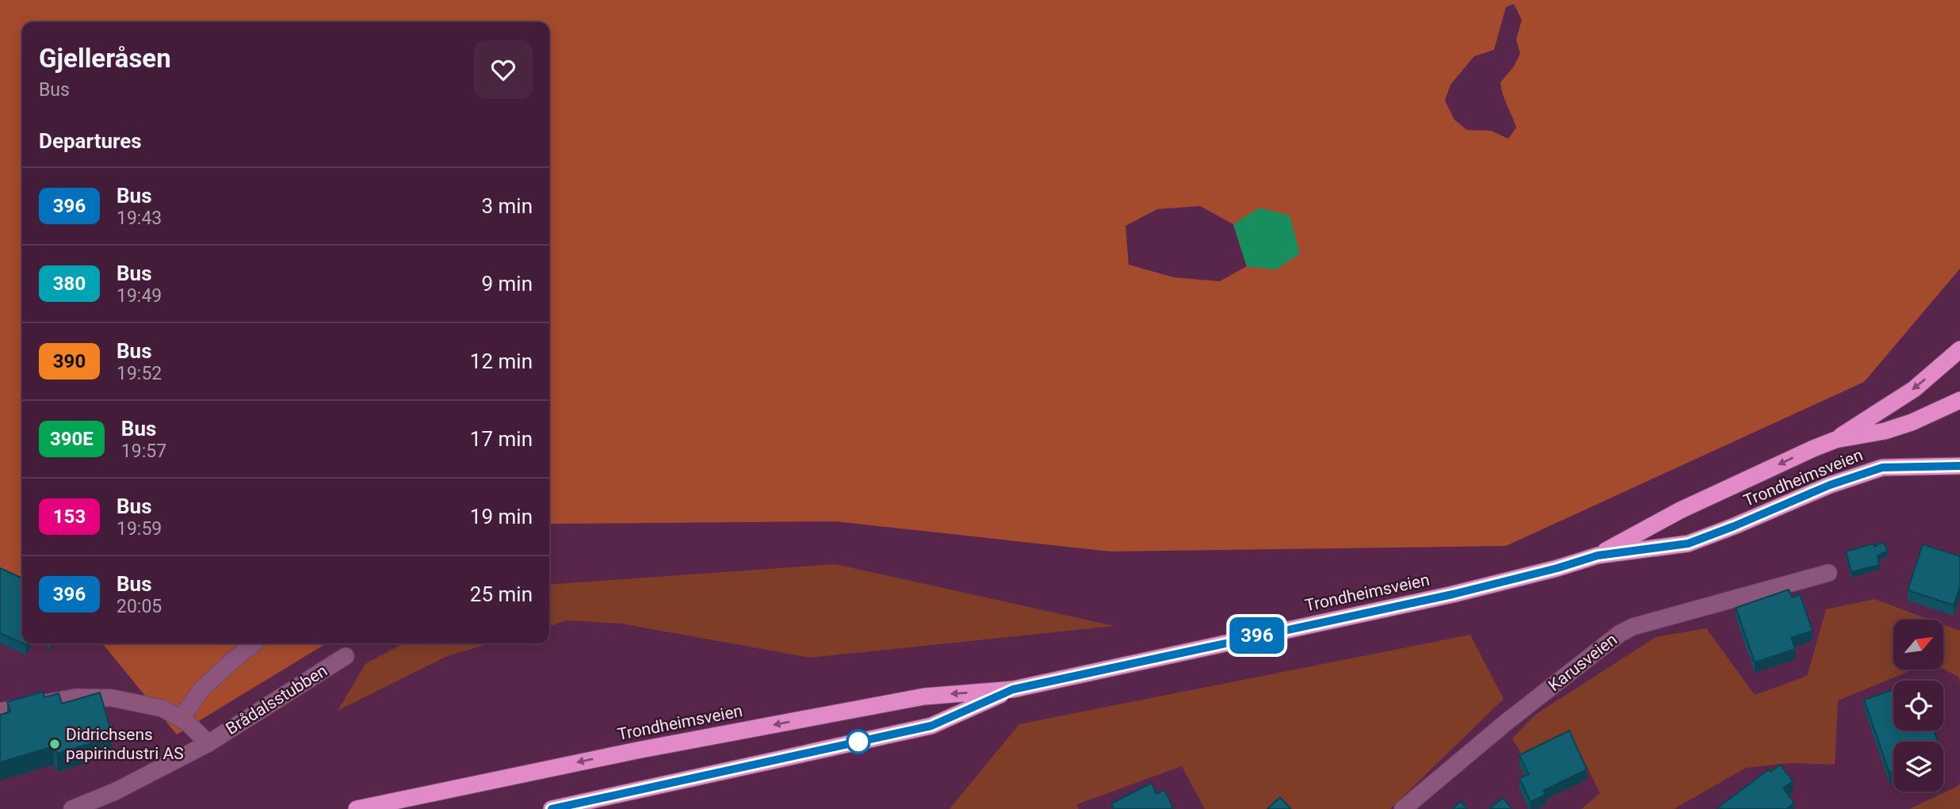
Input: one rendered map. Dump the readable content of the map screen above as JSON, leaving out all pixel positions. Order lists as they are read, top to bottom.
{
  "streets": {
    "highway": ["Trondheimsveien"],
    "street": ["Karusveien", "Brådalsstubben"]
  },
  "places": ["Didrichsens papirindustri AS"],
  "lines": ["bus line 396"],
  "north": "top right",
  "page": {
    "on_map": "396",
    "heading": [
      ["Gjelleråsen", "Bus"],
      "Departures"
    ],
    "list": [
      {
        "mark": "396",
        "name": "Bus",
        "note": "19:43",
        "value": "3 min"
      },
      {
        "mark": "380",
        "name": "Bus",
        "note": "19:49",
        "value": "9 min"
      },
      {
        "mark": "390",
        "name": "Bus",
        "note": "19:52",
        "value": "12 min"
      },
      {
        "mark": "390E",
        "name": "Bus",
        "note": "19:57",
        "value": "17 min"
      },
      {
        "mark": "153",
        "name": "Bus",
        "note": "19:59",
        "value": "19 min"
      },
      {
        "mark": "396",
        "name": "Bus",
        "note": "20:05",
        "value": "25 min"
      }
    ]
  }
}
